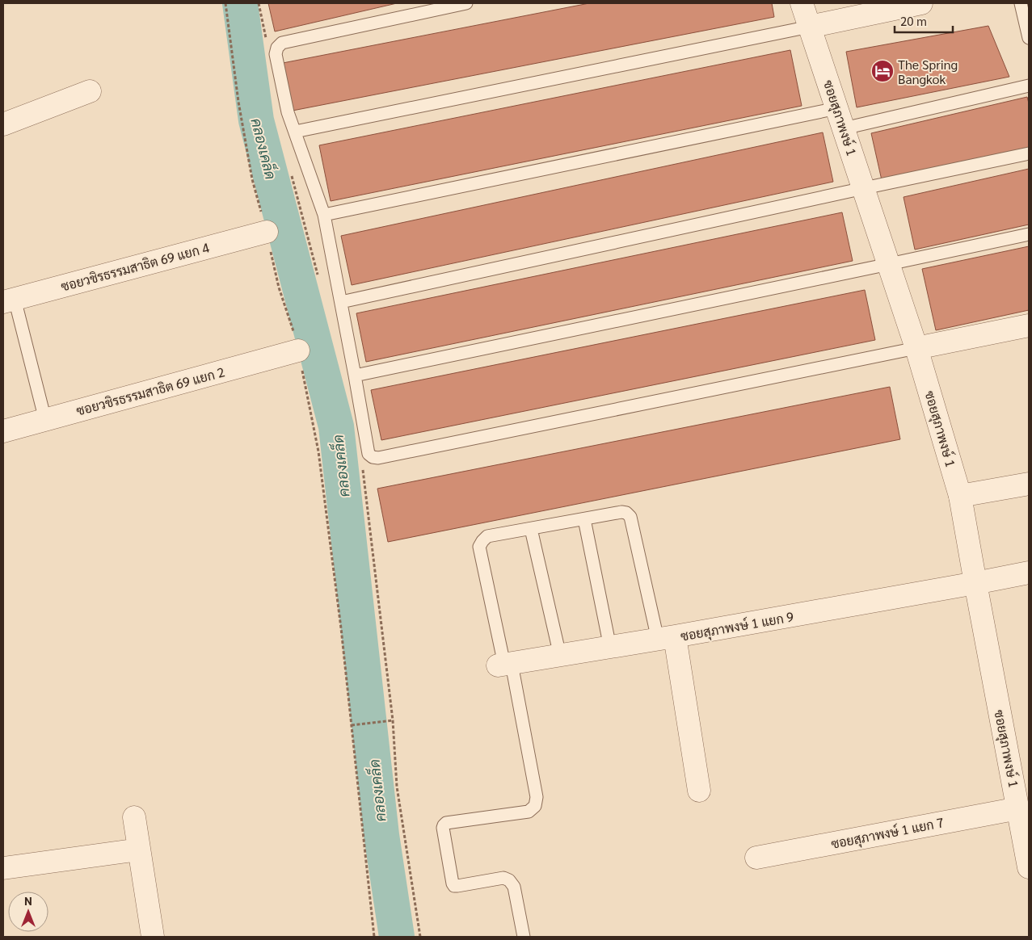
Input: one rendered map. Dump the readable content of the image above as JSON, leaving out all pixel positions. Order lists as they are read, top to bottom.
{
  "streets": {
    "street": [
      "ซอยสุภาพงษ์ 1",
      "ซอยวชิรธรรมสาธิต 69 แยก 4",
      "ซอยวชิรธรรมสาธิต 69 แยก 2",
      "ซอยสุภาพงษ์ 1 แยก 9",
      "ซอยสุภาพงษ์ 1 แยก 7"
    ]
  },
  "crossings": [
    ["ซอยสุภาพงษ์ 1", "ซอยสุภาพงษ์ 1 แยก 9"],
    ["ซอยสุภาพงษ์ 1", "ซอยสุภาพงษ์ 1 แยก 7"]
  ],
  "water": ["คลองเคล็ด"],
  "places": {
    "hotel": ["The Spring Bangkok"]
  },
  "scale_bar": "20 m",
  "north": "top"
}
